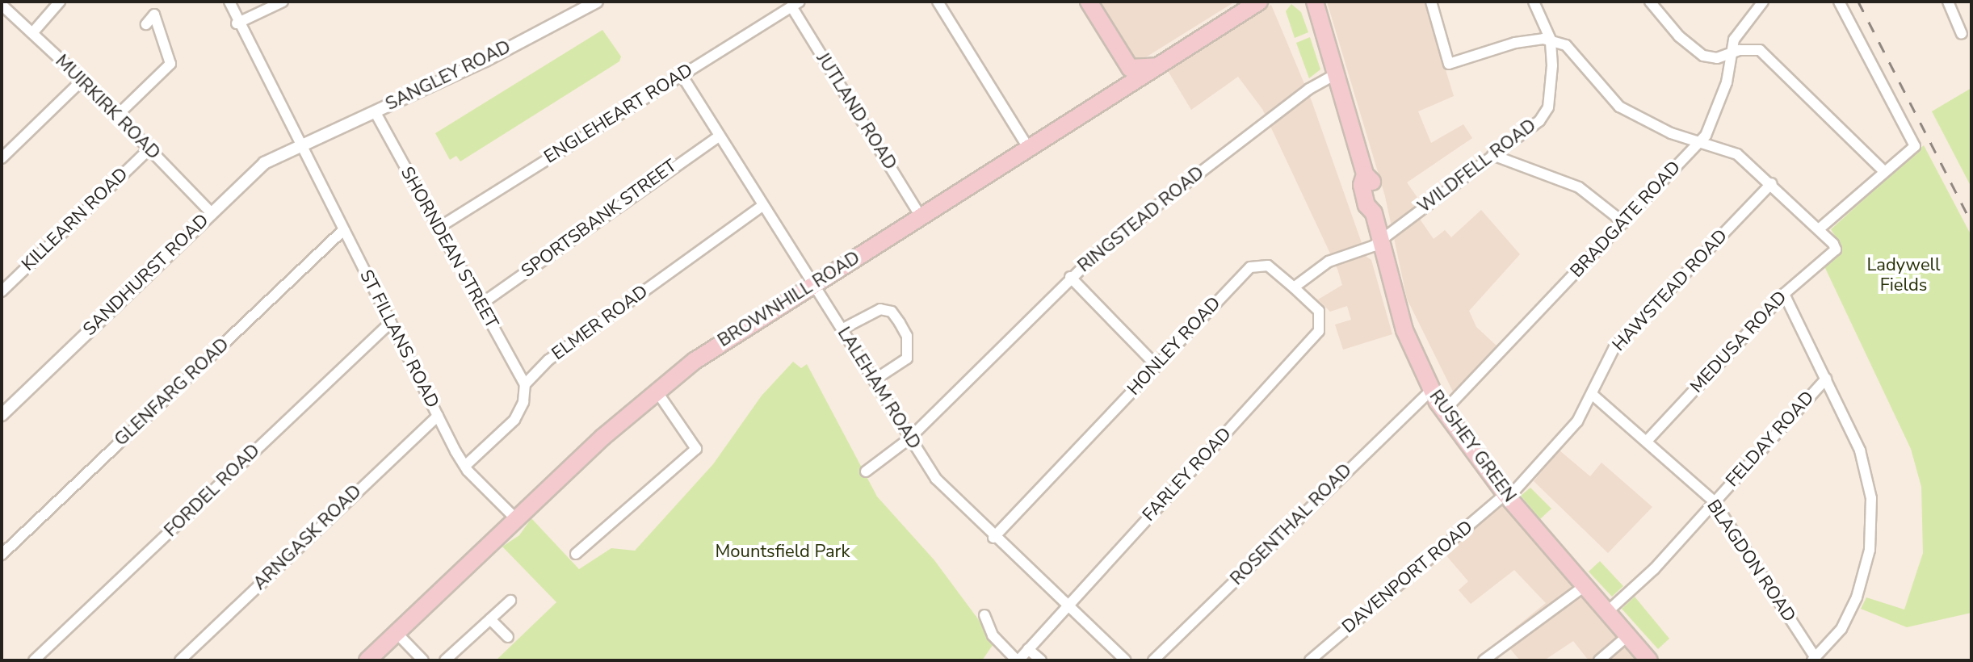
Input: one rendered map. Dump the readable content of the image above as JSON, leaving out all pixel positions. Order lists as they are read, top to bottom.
{
  "streets": {
    "highway": ["BROWNHILL ROAD", "RUSHEY GREEN"],
    "street": [
      "SANGLEY ROAD",
      "MUIRKIRK ROAD",
      "JUTLAND ROAD",
      "ENGLEHEART ROAD",
      "WILDFELL ROAD",
      "SPORTSBANK STREET",
      "KILLEARN ROAD",
      "RINGSTEAD ROAD",
      "BRADGATE ROAD",
      "SHORNDEAN STREET",
      "SANDHURST ROAD",
      "HAWSTEAD ROAD",
      "ELMER ROAD",
      "ST FILLANS ROAD",
      "MEDUSA ROAD",
      "HONLEY ROAD",
      "LALEHAM ROAD",
      "GLENFARG ROAD",
      "FELDAY ROAD",
      "FARLEY ROAD",
      "FORDEL ROAD",
      "ROSENTHAL ROAD",
      "ARNGASK ROAD",
      "BLAGDON ROAD",
      "DAVENPORT ROAD"
    ]
  },
  "crossings": [
    ["SANGLEY ROAD", "SHORNDEAN STREET"],
    ["SANGLEY ROAD", "SANDHURST ROAD"],
    ["SANGLEY ROAD", "ST FILLANS ROAD"],
    ["MUIRKIRK ROAD", "KILLEARN ROAD"],
    ["MUIRKIRK ROAD", "SANDHURST ROAD"],
    ["JUTLAND ROAD", "ENGLEHEART ROAD"],
    ["JUTLAND ROAD", "BROWNHILL ROAD"],
    ["ENGLEHEART ROAD", "SHORNDEAN STREET"],
    ["ENGLEHEART ROAD", "LALEHAM ROAD"],
    ["WILDFELL ROAD", "RUSHEY GREEN"],
    ["SPORTSBANK STREET", "SHORNDEAN STREET"],
    ["SPORTSBANK STREET", "LALEHAM ROAD"],
    ["RINGSTEAD ROAD", "LALEHAM ROAD"],
    ["RINGSTEAD ROAD", "RUSHEY GREEN"],
    ["BRADGATE ROAD", "RUSHEY GREEN"],
    ["SHORNDEAN STREET", "ELMER ROAD"],
    ["SANDHURST ROAD", "ST FILLANS ROAD"],
    ["HAWSTEAD ROAD", "RUSHEY GREEN"],
    ["HAWSTEAD ROAD", "BLAGDON ROAD"],
    ["HAWSTEAD ROAD", "DAVENPORT ROAD"],
    ["BROWNHILL ROAD", "ST FILLANS ROAD"],
    ["BROWNHILL ROAD", "LALEHAM ROAD"],
    ["ELMER ROAD", "ST FILLANS ROAD"],
    ["ELMER ROAD", "LALEHAM ROAD"],
    ["ST FILLANS ROAD", "GLENFARG ROAD"],
    ["ST FILLANS ROAD", "FORDEL ROAD"],
    ["ST FILLANS ROAD", "ARNGASK ROAD"],
    ["MEDUSA ROAD", "BLAGDON ROAD"],
    ["HONLEY ROAD", "LALEHAM ROAD"],
    ["HONLEY ROAD", "FARLEY ROAD"],
    ["LALEHAM ROAD", "FARLEY ROAD"],
    ["FELDAY ROAD", "RUSHEY GREEN"],
    ["FELDAY ROAD", "BLAGDON ROAD"],
    ["RUSHEY GREEN", "ROSENTHAL ROAD"],
    ["RUSHEY GREEN", "DAVENPORT ROAD"]
  ],
  "parks": ["Ladywell Fields", "Mountsfield Park"]
}
